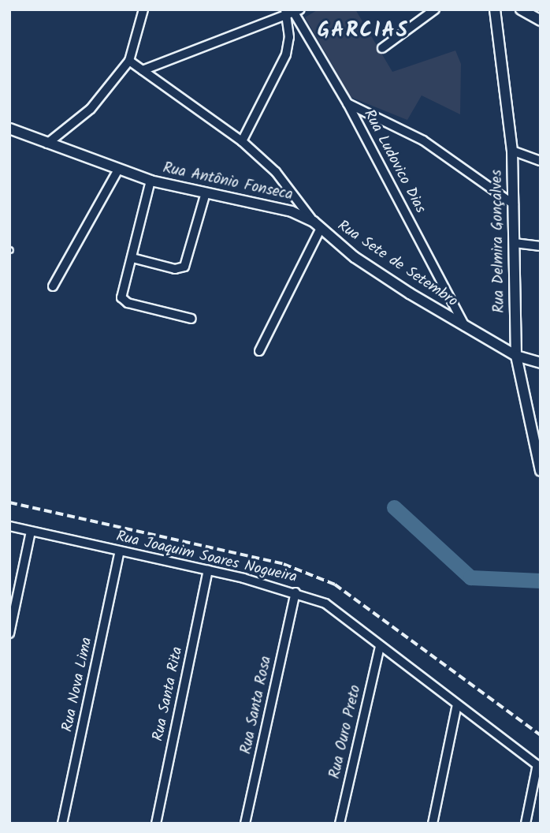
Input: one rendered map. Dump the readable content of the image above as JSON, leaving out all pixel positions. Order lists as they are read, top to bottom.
{
  "streets": {
    "street": [
      "Rua Ludovico Dias",
      "Rua Antônio Fonseca",
      "Rua Delmira Gonçalves",
      "Rua Sete de Setembro",
      "Rua Joaquim Soares Nogueira",
      "Rua Nova Lima",
      "Rua Santa Rita",
      "Rua Santa Rosa",
      "Rua Ouro Preto"
    ]
  },
  "crossings": [
    ["Rua Ludovico Dias", "Rua Sete de Setembro"],
    ["Rua Antônio Fonseca", "Rua Sete de Setembro"],
    ["Rua Delmira Gonçalves", "Rua Sete de Setembro"],
    ["Rua Joaquim Soares Nogueira", "Rua Nova Lima"],
    ["Rua Joaquim Soares Nogueira", "Rua Santa Rita"],
    ["Rua Joaquim Soares Nogueira", "Rua Santa Rosa"],
    ["Rua Joaquim Soares Nogueira", "Rua Ouro Preto"]
  ],
  "districts": ["GARCIAS"]
}
